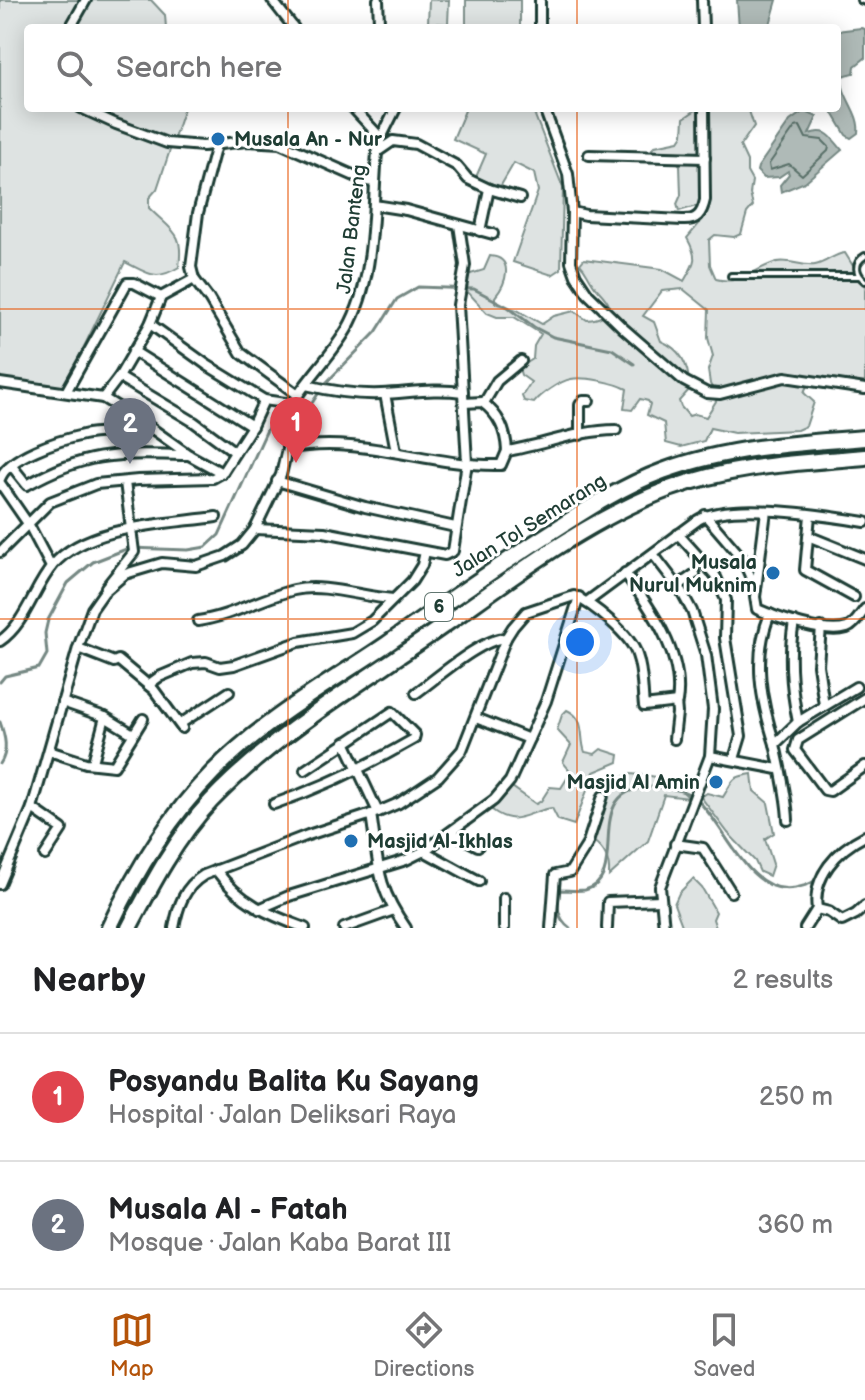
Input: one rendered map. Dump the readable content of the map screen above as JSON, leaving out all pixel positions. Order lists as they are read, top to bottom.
{
  "streets": {
    "highway": ["Jalan Tol Semarang", "6"],
    "street": ["Jalan Banteng"]
  },
  "places": [
    "Musala An - Nur",
    "Musala Nurul Muknim",
    "Masjid Al Amin",
    "Masjid Al-Ikhlas"
  ],
  "page": {
    "search": "Search here",
    "pins": ["1", "2"],
    "heading": ["Nearby", "2 results"],
    "list": [
      {
        "mark": "1",
        "name": "Posyandu Balita Ku Sayang",
        "note": "Hospital · Jalan Deliksari Raya",
        "value": "250 m"
      },
      {
        "mark": "2",
        "name": "Musala Al - Fatah",
        "note": "Mosque · Jalan Kaba Barat III",
        "value": "360 m"
      }
    ],
    "nav": ["Map", "Directions", "Saved"]
  }
}
